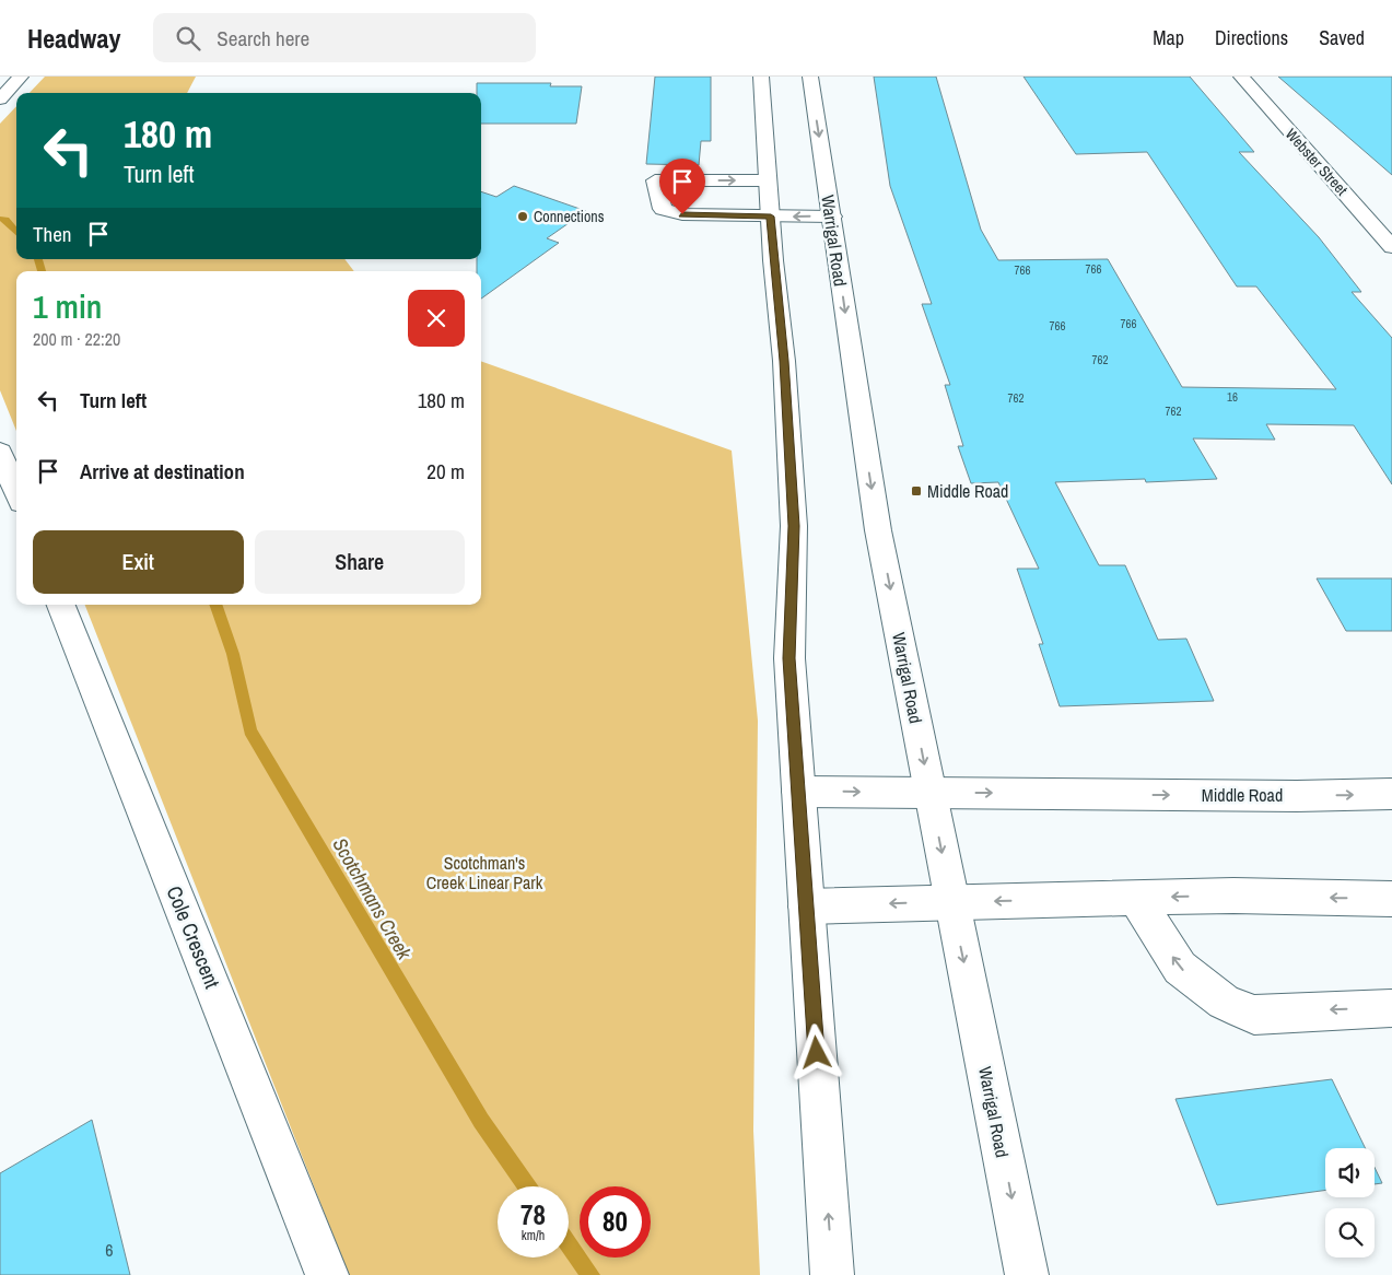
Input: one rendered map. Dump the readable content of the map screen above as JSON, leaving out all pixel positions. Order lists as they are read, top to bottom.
{
  "streets": {
    "main road": [
      "Webster Street",
      "Warrigal Road",
      "Middle Road",
      "Cole Crescent"
    ]
  },
  "crossings": [
    ["Warrigal Road", "Middle Road"]
  ],
  "water": ["Scotchmans Creek"],
  "parks": ["Scotchman's Creek Linear Park"],
  "places": {
    "other": ["Connections"],
    "transit": ["Middle Road"]
  },
  "house_numbers": [
    "766",
    "766",
    "766",
    "766",
    "762",
    "16",
    "762",
    "762",
    "6"
  ],
  "page": {
    "header": "Headway",
    "search": "Search here",
    "nav": ["Map", "Directions", "Saved"],
    "turn": ["180 m", "Turn left"],
    "then": "Then",
    "heading": ["1 min", "200 m · 22:20"],
    "list": [
      {
        "name": "Turn left",
        "value": "180 m"
      },
      {
        "name": "Arrive at destination",
        "value": "20 m"
      }
    ],
    "buttons": ["Exit", "Share"],
    "speed": "78 km/h",
    "limit": "80"
  }
}
